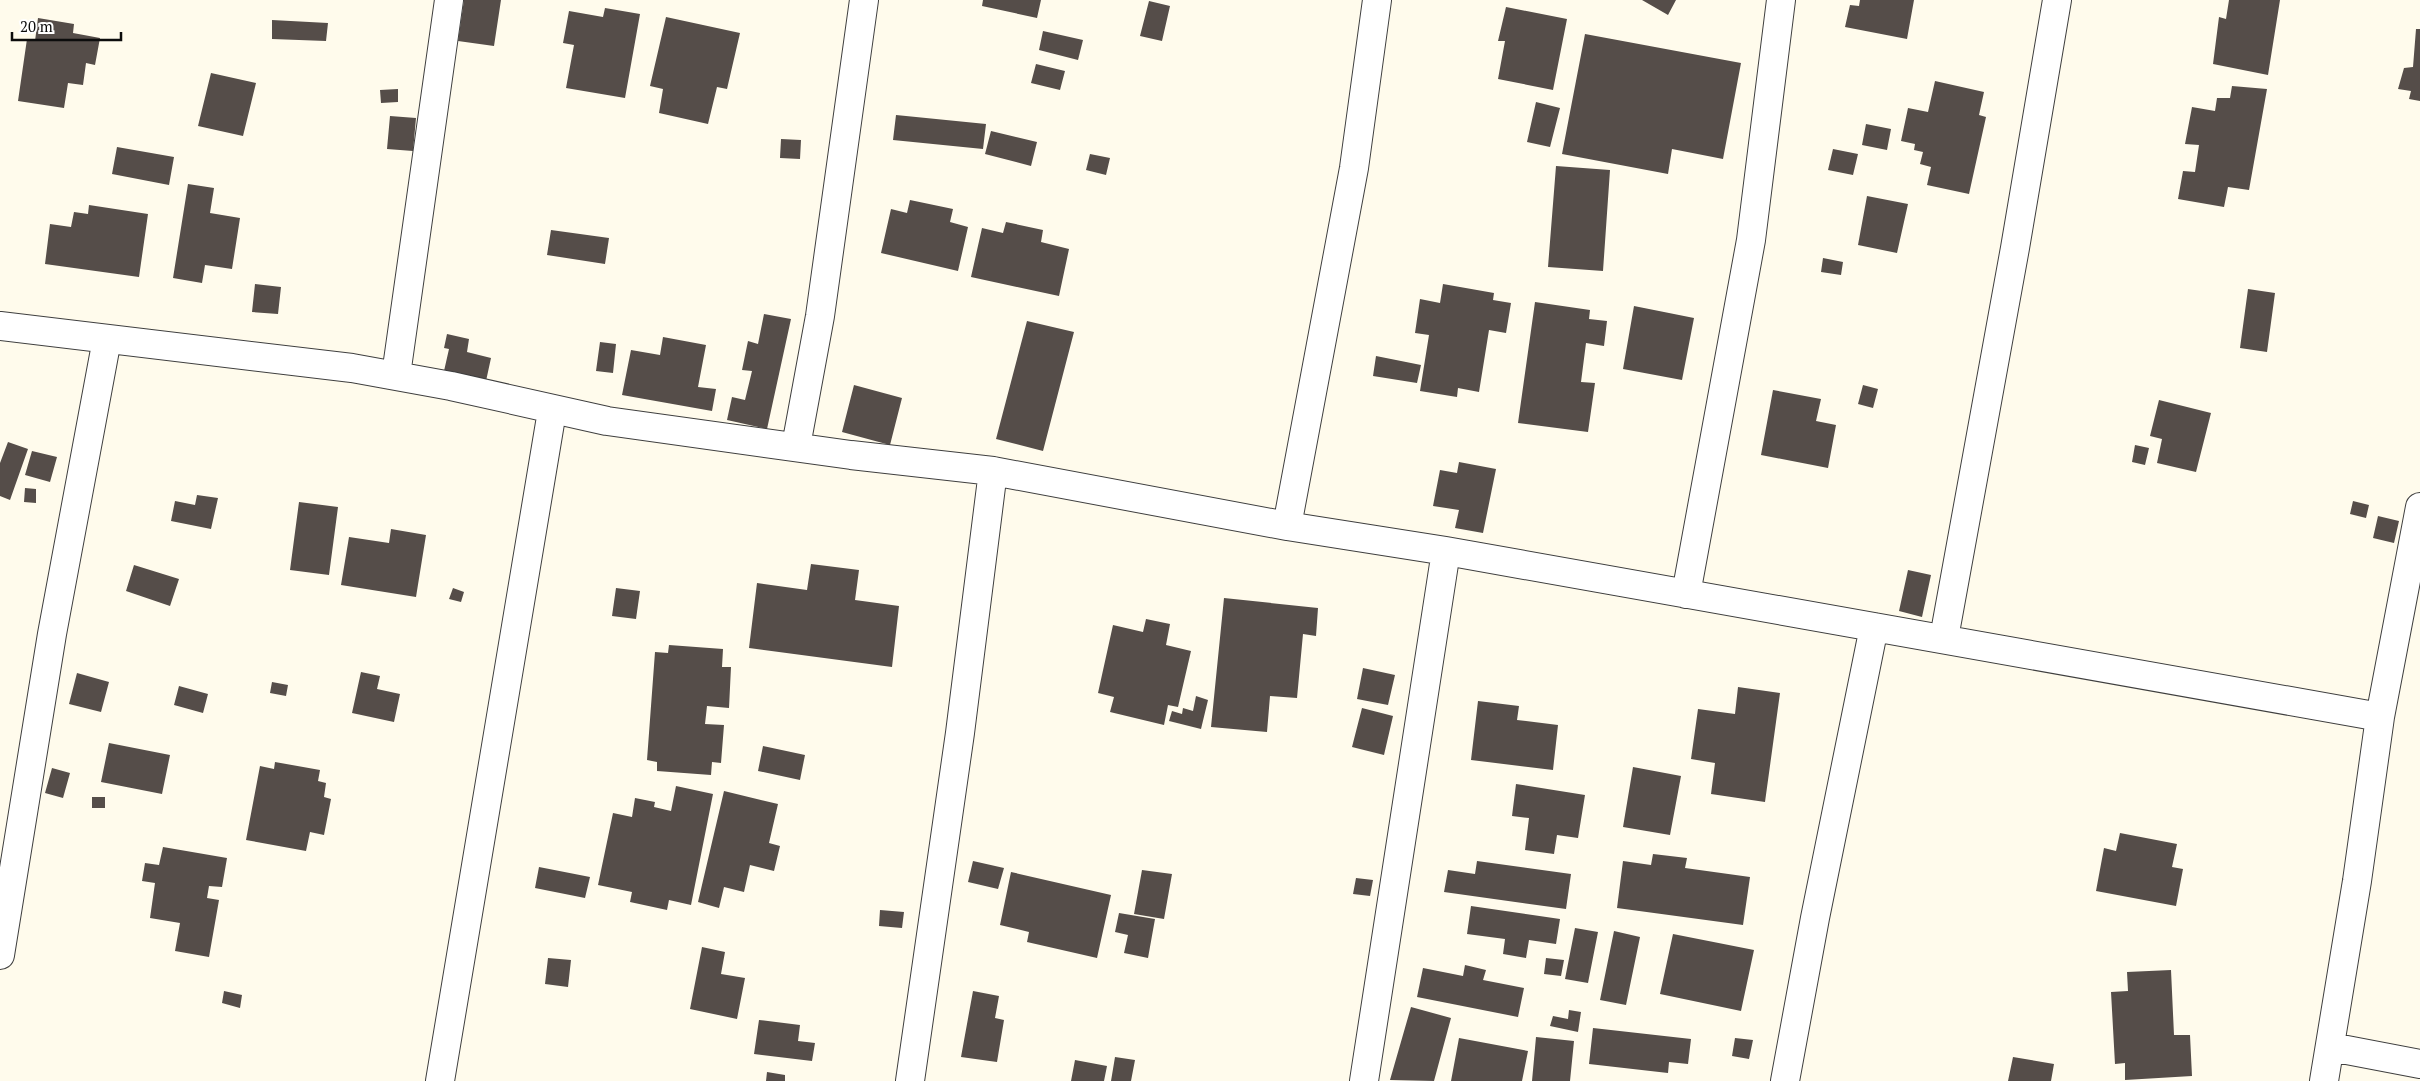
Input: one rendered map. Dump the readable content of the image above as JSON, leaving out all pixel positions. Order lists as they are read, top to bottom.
{
  "scale_bar": "20 m"
}
